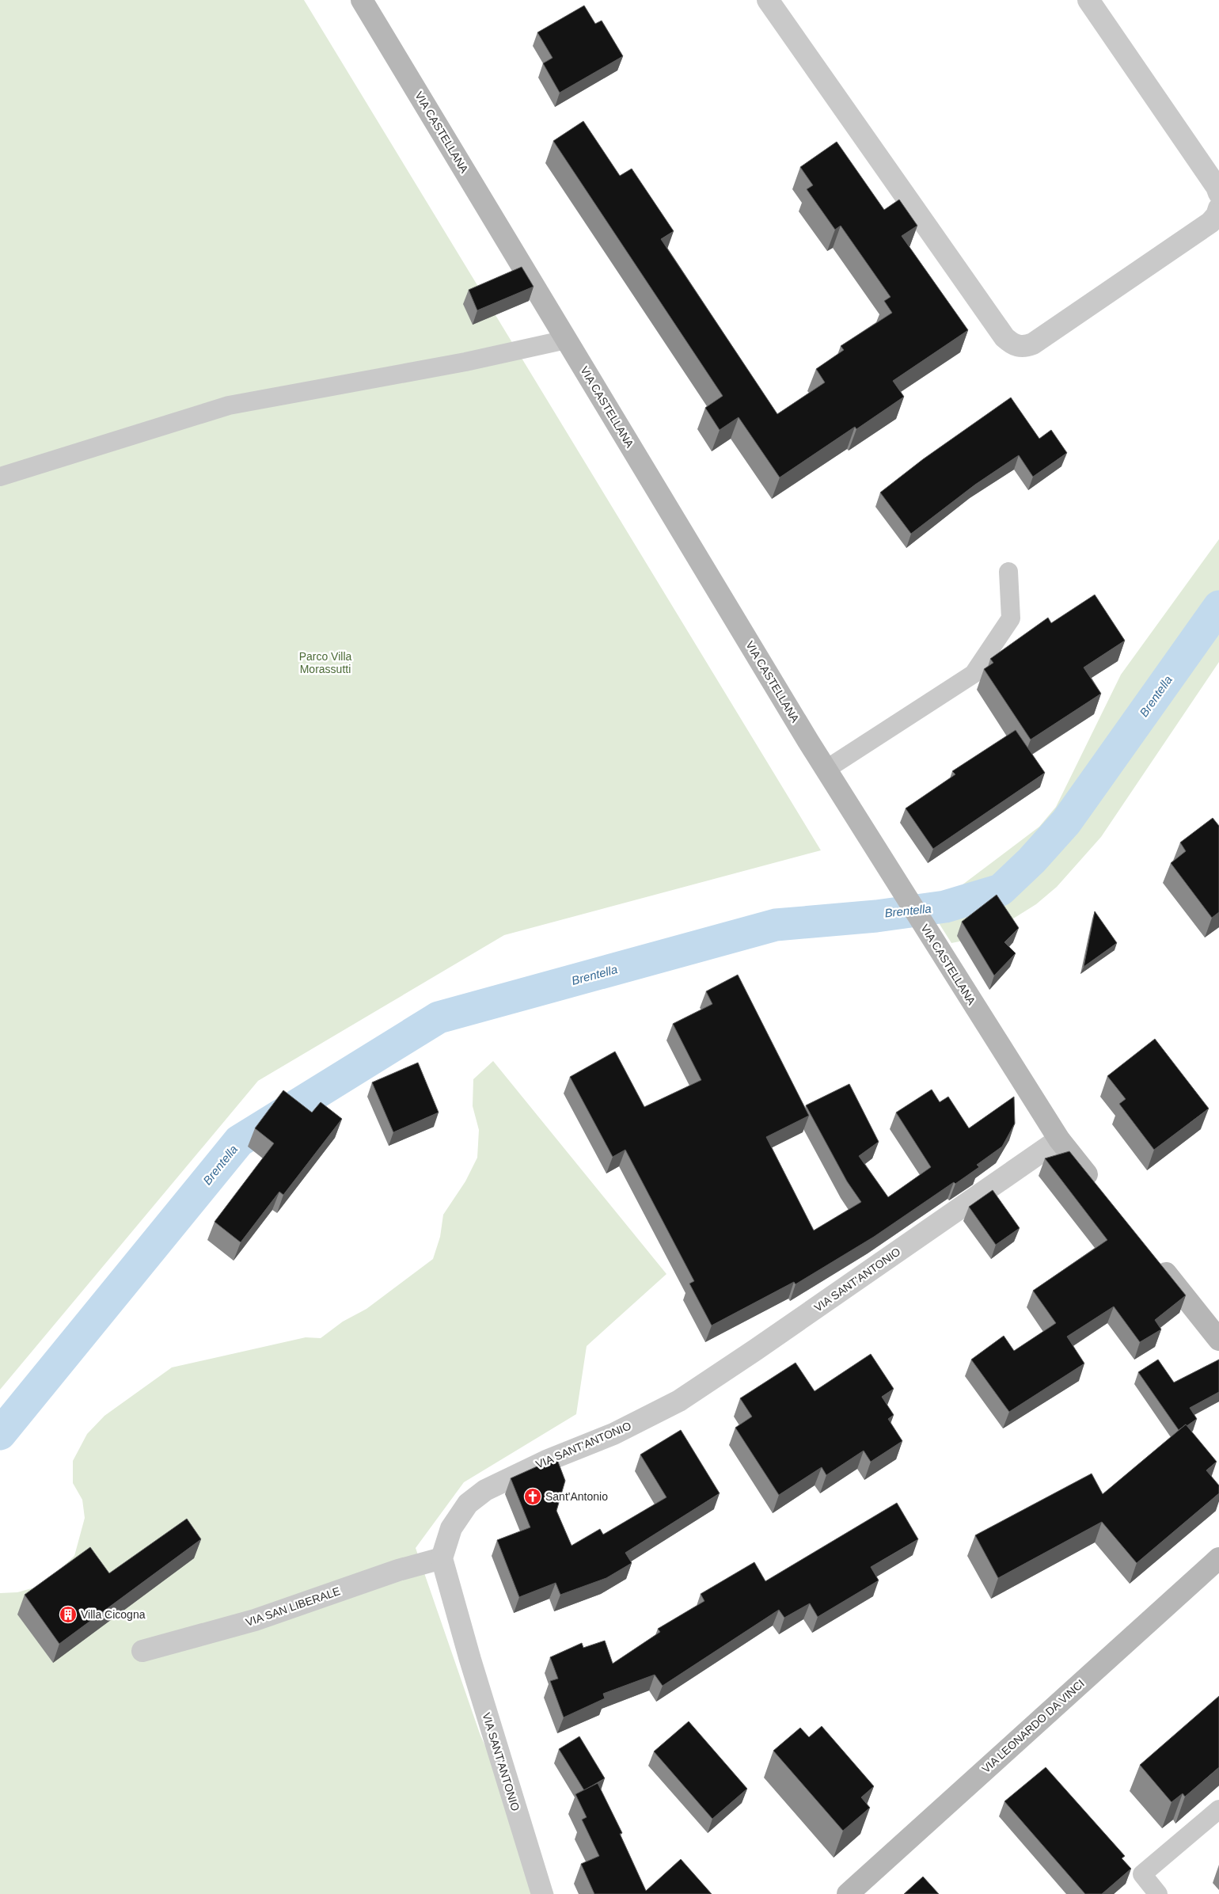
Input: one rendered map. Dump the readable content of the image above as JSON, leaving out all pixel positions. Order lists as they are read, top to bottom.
{
  "streets": {
    "main road": ["VIA CASTELLANA", "VIA LEONARDO DA VINCI"],
    "street": ["VIA SANT'ANTONIO", "VIA SAN LIBERALE"]
  },
  "crossings": [
    ["VIA CASTELLANA", "VIA SANT'ANTONIO"],
    ["VIA SANT'ANTONIO", "VIA SAN LIBERALE"]
  ],
  "water": ["Brentella"],
  "parks": ["Parco Villa Morassutti"],
  "places": {
    "church": ["Sant'Antonio"],
    "building": ["Villa Cicogna"]
  }
}
